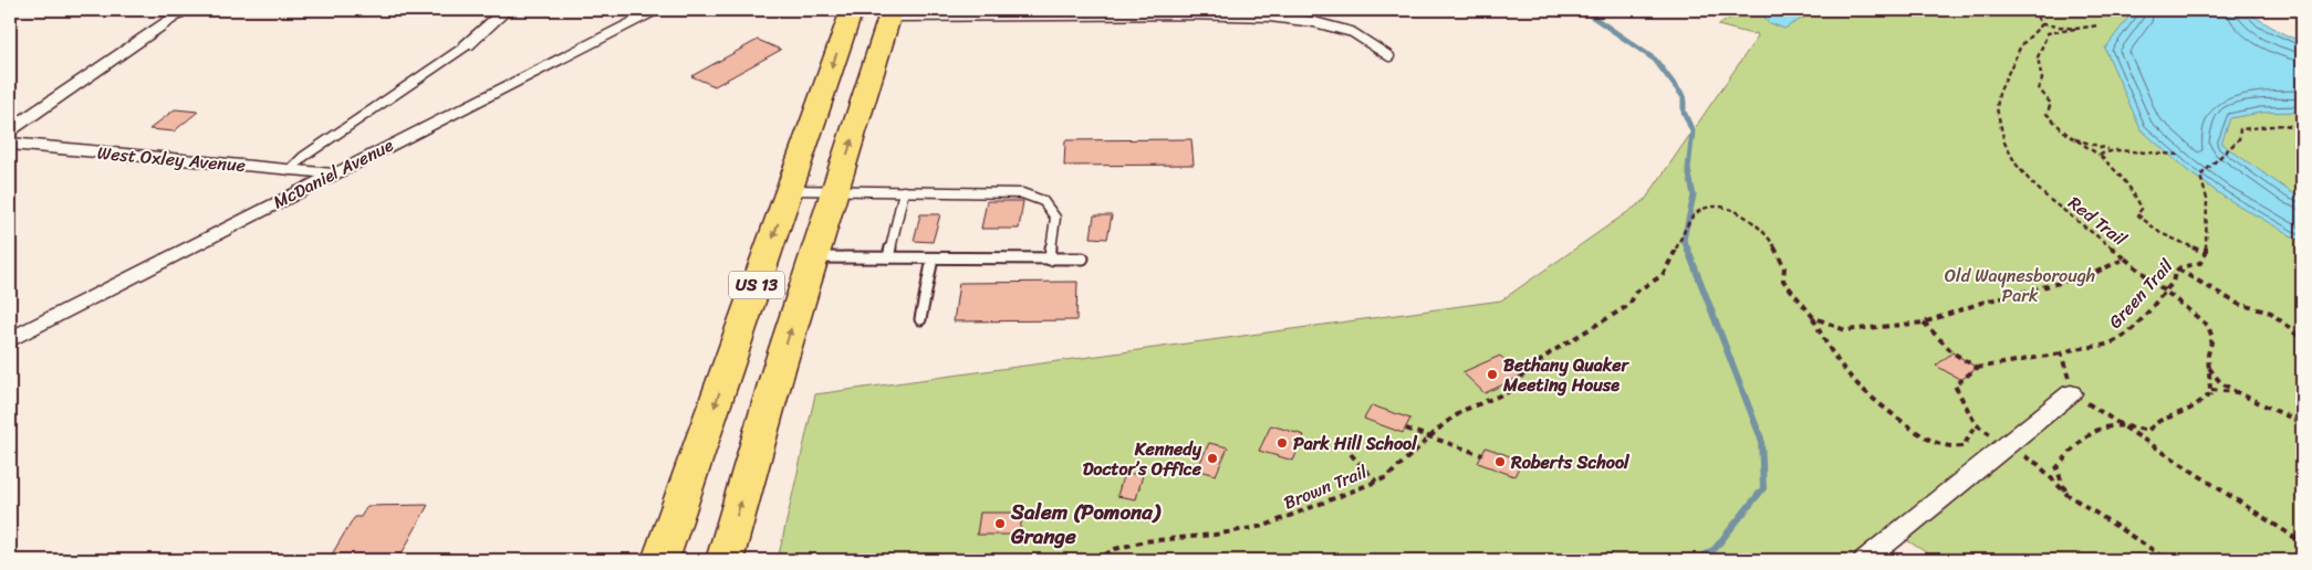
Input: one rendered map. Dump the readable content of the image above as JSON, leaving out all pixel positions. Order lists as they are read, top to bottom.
{
  "streets": {
    "highway": ["US 13"],
    "street": ["West Oxley Avenue", "McDaniel Avenue"],
    "path": ["Red Trail", "Green Trail", "Brown Trail"]
  },
  "crossings": [
    ["West Oxley Avenue", "McDaniel Avenue"]
  ],
  "parks": ["Old Waynesborough Park"],
  "places": [
    "Bethany Quaker Meeting House",
    "Park Hill School",
    "Kennedy Doctor’s Office",
    "Roberts School",
    "Salem (Pomona) Grange"
  ]
}
